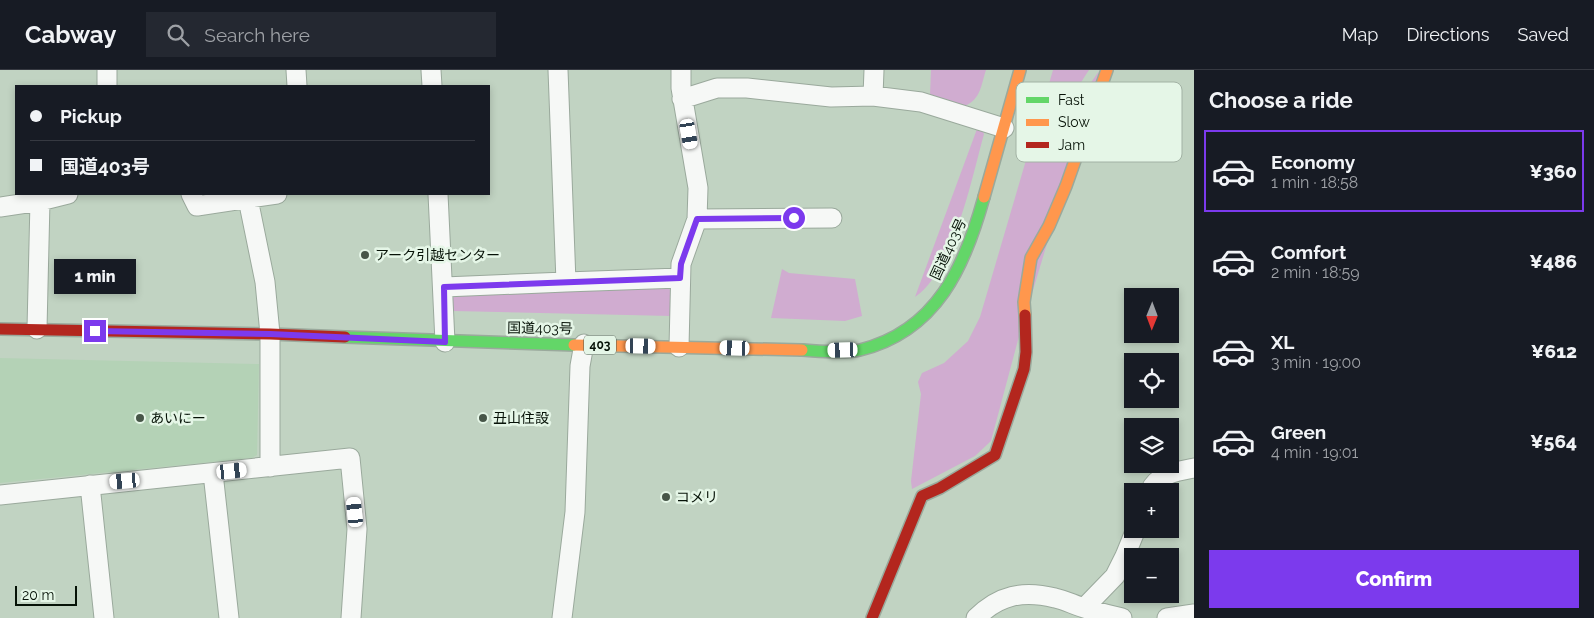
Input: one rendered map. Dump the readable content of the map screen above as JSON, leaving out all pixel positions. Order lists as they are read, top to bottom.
{
  "streets": {
    "main road": ["国道403号", "403"]
  },
  "places": [
    "アーク引越センター",
    "あいにー",
    "丑山住設",
    "コメリ"
  ],
  "legend": ["Fast", "Slow", "Jam"],
  "scale_bar": "20 m",
  "north": "bottom",
  "page": {
    "header": "Cabway",
    "search": "Search here",
    "nav": ["Map", "Directions", "Saved"],
    "heading": "Choose a ride",
    "banner": ["Pickup", "国道403号"],
    "list": [
      {
        "name": "Economy",
        "note": "1 min · 18:58",
        "value": "¥360"
      },
      {
        "name": "Comfort",
        "note": "2 min · 18:59",
        "value": "¥486"
      },
      {
        "name": "XL",
        "note": "3 min · 19:00",
        "value": "¥612"
      },
      {
        "name": "Green",
        "note": "4 min · 19:01",
        "value": "¥564"
      }
    ],
    "bubble": "1 min",
    "map_buttons": ["+", "−"],
    "buttons": "Confirm",
    "scale": "20 m"
  }
}
